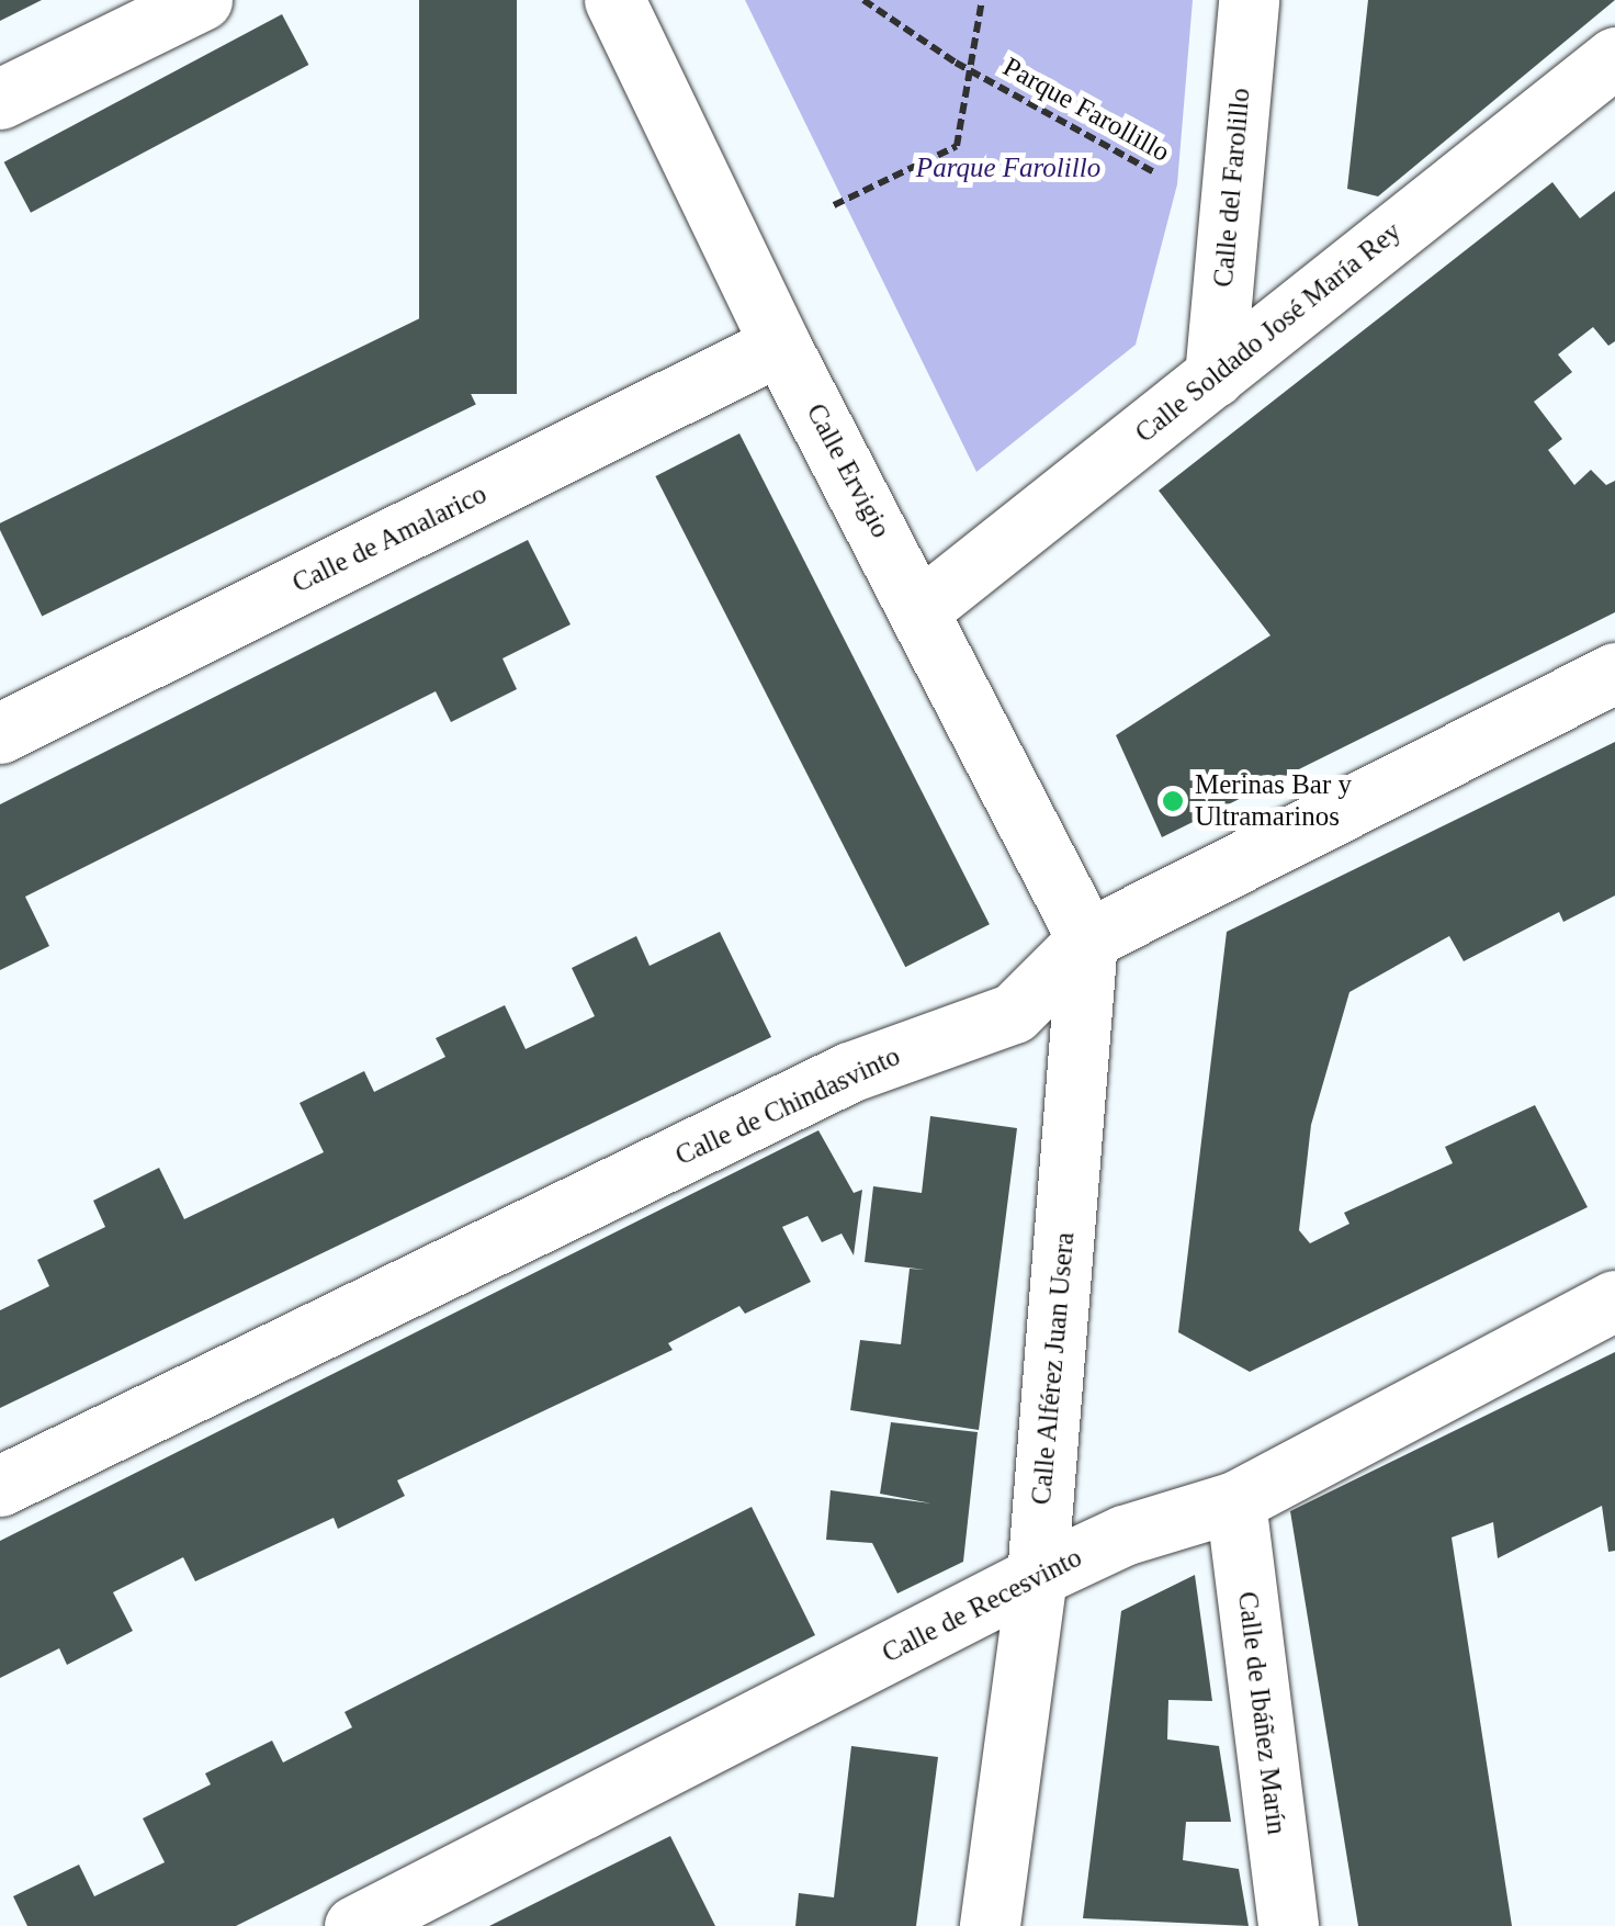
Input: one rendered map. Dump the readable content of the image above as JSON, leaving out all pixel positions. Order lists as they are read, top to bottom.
{
  "streets": {
    "street": [
      "Calle del Farolillo",
      "Calle Soldado José María Rey",
      "Calle Ervigio",
      "Calle de Amalarico",
      "Calle de Chindasvinto",
      "Calle Alférez Juan Usera",
      "Calle de Recesvinto",
      "Calle de Ibáñez Marín"
    ],
    "path": ["Parque Farollillo"]
  },
  "crossings": [
    ["Calle del Farolillo", "Calle Soldado José María Rey"],
    ["Calle Soldado José María Rey", "Calle Ervigio"],
    ["Calle Ervigio", "Calle de Amalarico"],
    ["Calle Ervigio", "Calle de Chindasvinto"],
    ["Calle Ervigio", "Calle Alférez Juan Usera"],
    ["Calle de Chindasvinto", "Calle Alférez Juan Usera"],
    ["Calle Alférez Juan Usera", "Calle de Recesvinto"],
    ["Calle de Recesvinto", "Calle de Ibáñez Marín"]
  ],
  "parks": ["Parque Farolillo"],
  "places": ["Merinas Bar y Ultramarinos"]
}
